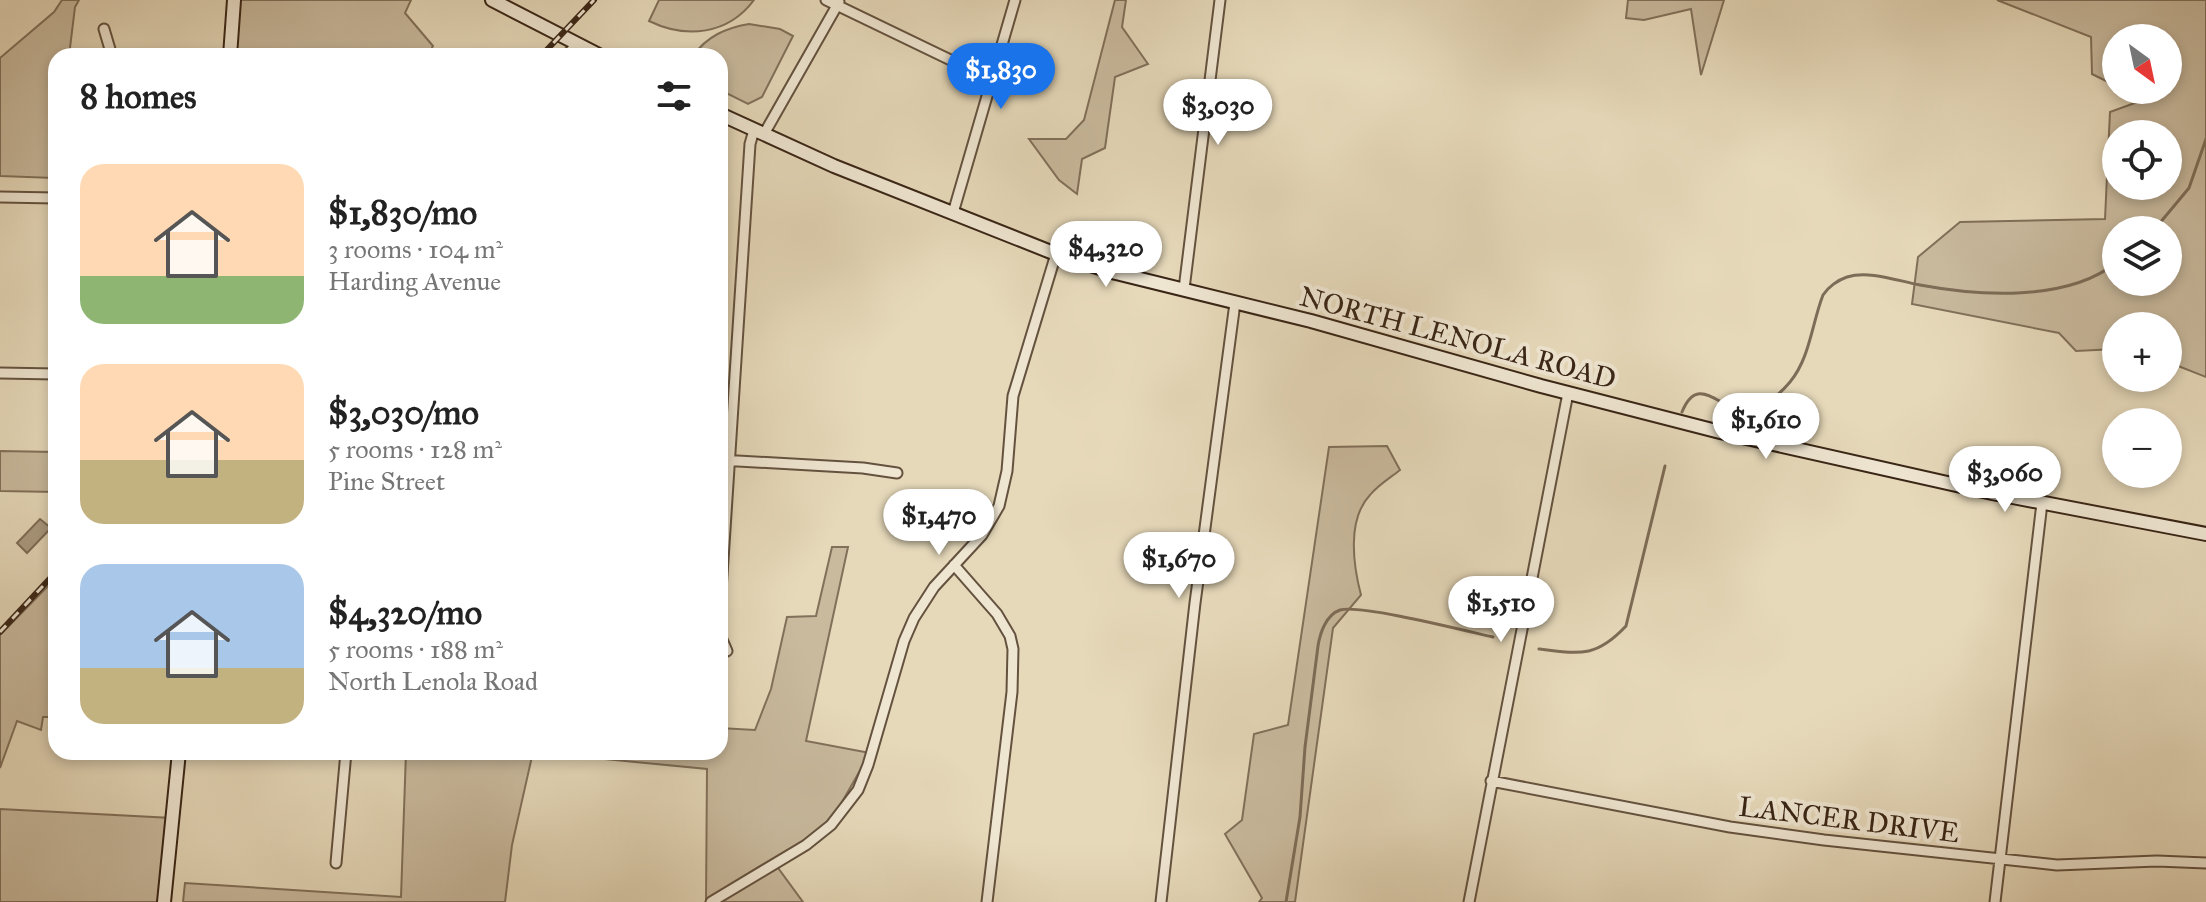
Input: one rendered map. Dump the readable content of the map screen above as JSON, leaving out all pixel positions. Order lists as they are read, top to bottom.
{
  "streets": {
    "main road": ["NORTH LENOLA ROAD"],
    "street": ["LANCER DRIVE"]
  },
  "north": "bottom right",
  "page": {
    "map_buttons": ["+", "−"],
    "price": [
      "$1,830",
      "$3,030",
      "$4,320",
      "$1,610",
      "$3,060",
      "$1,470",
      "$1,670",
      "$1,510"
    ],
    "heading": "8 homes",
    "list": [
      {
        "name": "$1,830/mo",
        "note": "3 rooms · 104 m² · Harding Avenue"
      },
      {
        "name": "$3,030/mo",
        "note": "5 rooms · 128 m² · Pine Street"
      },
      {
        "name": "$4,320/mo",
        "note": "5 rooms · 188 m² · North Lenola Road"
      }
    ]
  }
}
